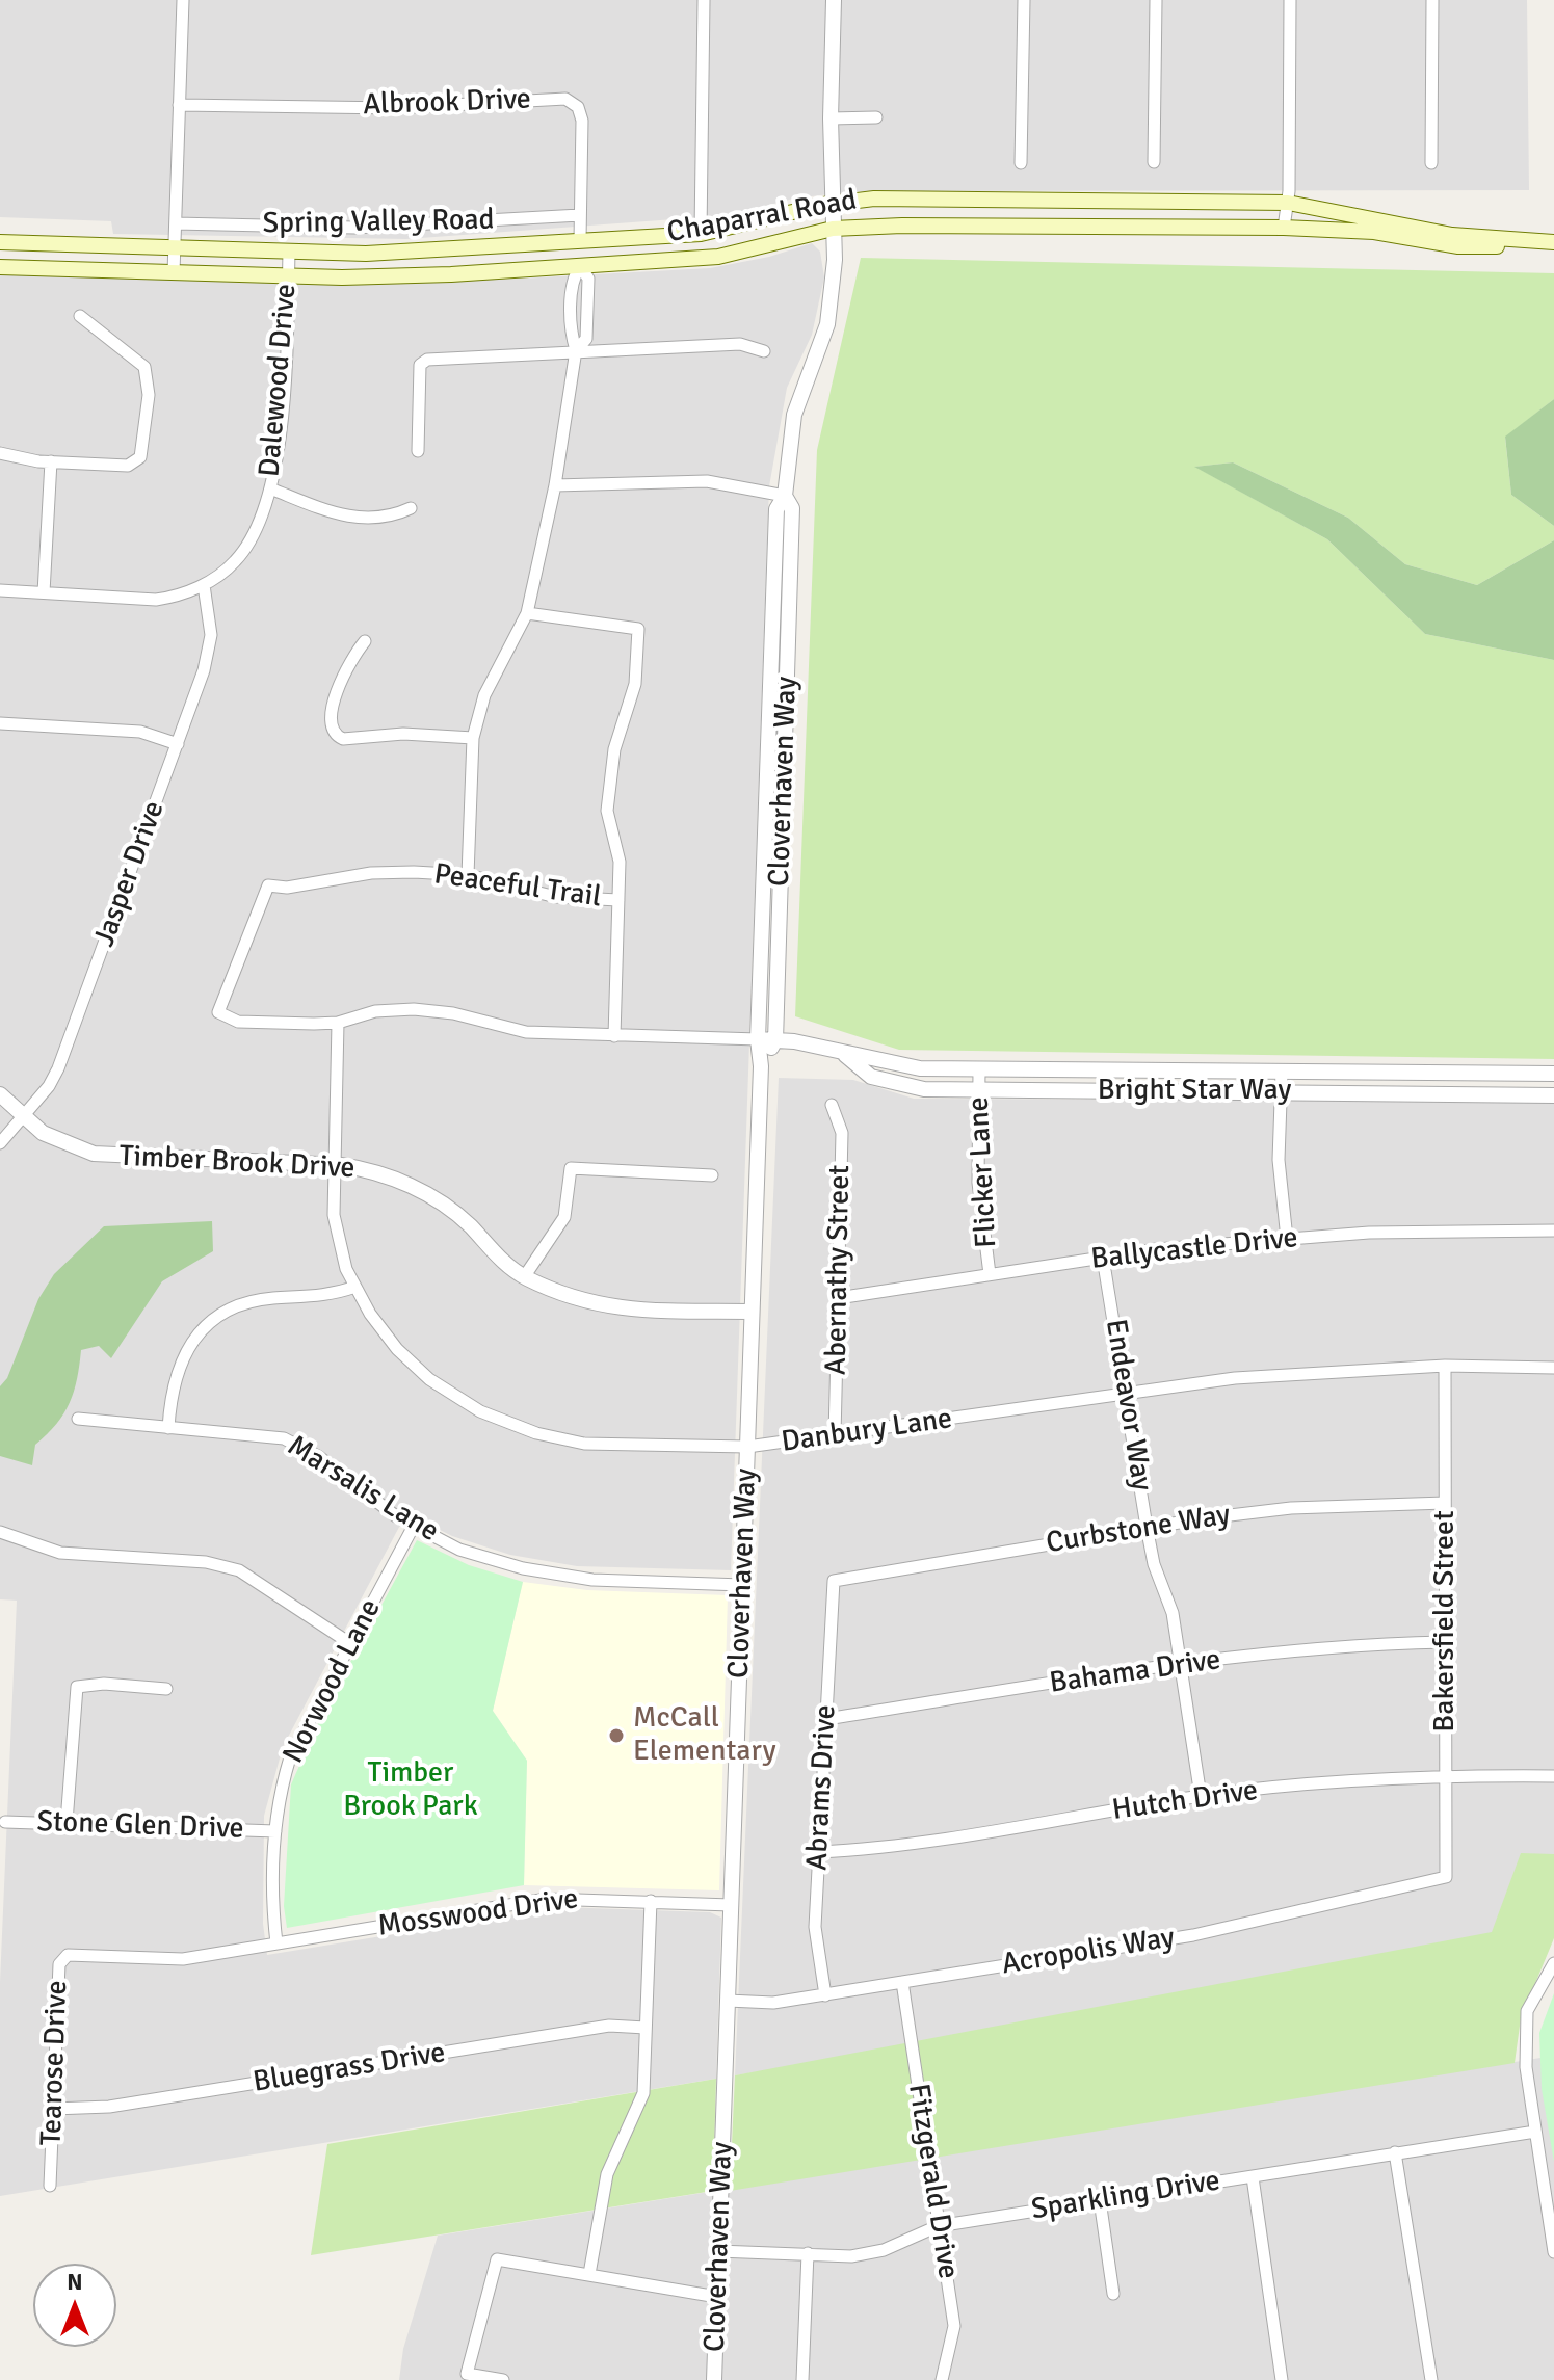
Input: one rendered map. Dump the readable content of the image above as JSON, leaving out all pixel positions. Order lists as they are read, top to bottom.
{
  "streets": {
    "main road": ["Chaparral Road"],
    "street": [
      "Albrook Drive",
      "Spring Valley Road",
      "Dalewood Drive",
      "Cloverhaven Way",
      "Jasper Drive",
      "Peaceful Trail",
      "Bright Star Way",
      "Timber Brook Drive",
      "Flicker Lane",
      "Ballycastle Drive",
      "Abernathy Street",
      "Endeavor Way",
      "Danbury Lane",
      "Marsalis Lane",
      "Curbstone Way",
      "Bakersfield Street",
      "Bahama Drive",
      "Norwood Lane",
      "Abrams Drive",
      "Hutch Drive",
      "Stone Glen Drive",
      "Mosswood Drive",
      "Acropolis Way",
      "Tearose Drive",
      "Bluegrass Drive",
      "Fitzgerald Drive",
      "Sparkling Drive"
    ]
  },
  "crossings": [
    ["Albrook Drive", "Chaparral Road"],
    ["Albrook Drive", "Spring Valley Road"],
    ["Chaparral Road", "Dalewood Drive"],
    ["Chaparral Road", "Cloverhaven Way"],
    ["Dalewood Drive", "Jasper Drive"],
    ["Cloverhaven Way", "Bright Star Way"],
    ["Cloverhaven Way", "Timber Brook Drive"],
    ["Cloverhaven Way", "Danbury Lane"],
    ["Cloverhaven Way", "Marsalis Lane"],
    ["Cloverhaven Way", "Mosswood Drive"],
    ["Cloverhaven Way", "Acropolis Way"],
    ["Cloverhaven Way", "Sparkling Drive"],
    ["Jasper Drive", "Timber Brook Drive"],
    ["Peaceful Trail", "Bright Star Way"],
    ["Bright Star Way", "Flicker Lane"],
    ["Bright Star Way", "Danbury Lane"],
    ["Timber Brook Drive", "Danbury Lane"],
    ["Flicker Lane", "Ballycastle Drive"],
    ["Ballycastle Drive", "Abernathy Street"],
    ["Ballycastle Drive", "Endeavor Way"],
    ["Abernathy Street", "Danbury Lane"],
    ["Endeavor Way", "Danbury Lane"],
    ["Endeavor Way", "Curbstone Way"],
    ["Endeavor Way", "Bahama Drive"],
    ["Endeavor Way", "Hutch Drive"],
    ["Danbury Lane", "Bakersfield Street"],
    ["Marsalis Lane", "Norwood Lane"],
    ["Curbstone Way", "Bakersfield Street"],
    ["Curbstone Way", "Abrams Drive"],
    ["Bakersfield Street", "Bahama Drive"],
    ["Bakersfield Street", "Hutch Drive"],
    ["Bakersfield Street", "Acropolis Way"],
    ["Bahama Drive", "Abrams Drive"],
    ["Norwood Lane", "Stone Glen Drive"],
    ["Norwood Lane", "Mosswood Drive"],
    ["Norwood Lane", "Tearose Drive"],
    ["Abrams Drive", "Hutch Drive"],
    ["Abrams Drive", "Acropolis Way"],
    ["Mosswood Drive", "Tearose Drive"],
    ["Acropolis Way", "Fitzgerald Drive"],
    ["Tearose Drive", "Bluegrass Drive"],
    ["Fitzgerald Drive", "Sparkling Drive"]
  ],
  "parks": ["Timber Brook Park"],
  "places": ["McCall Elementary"],
  "north": "top"
}
